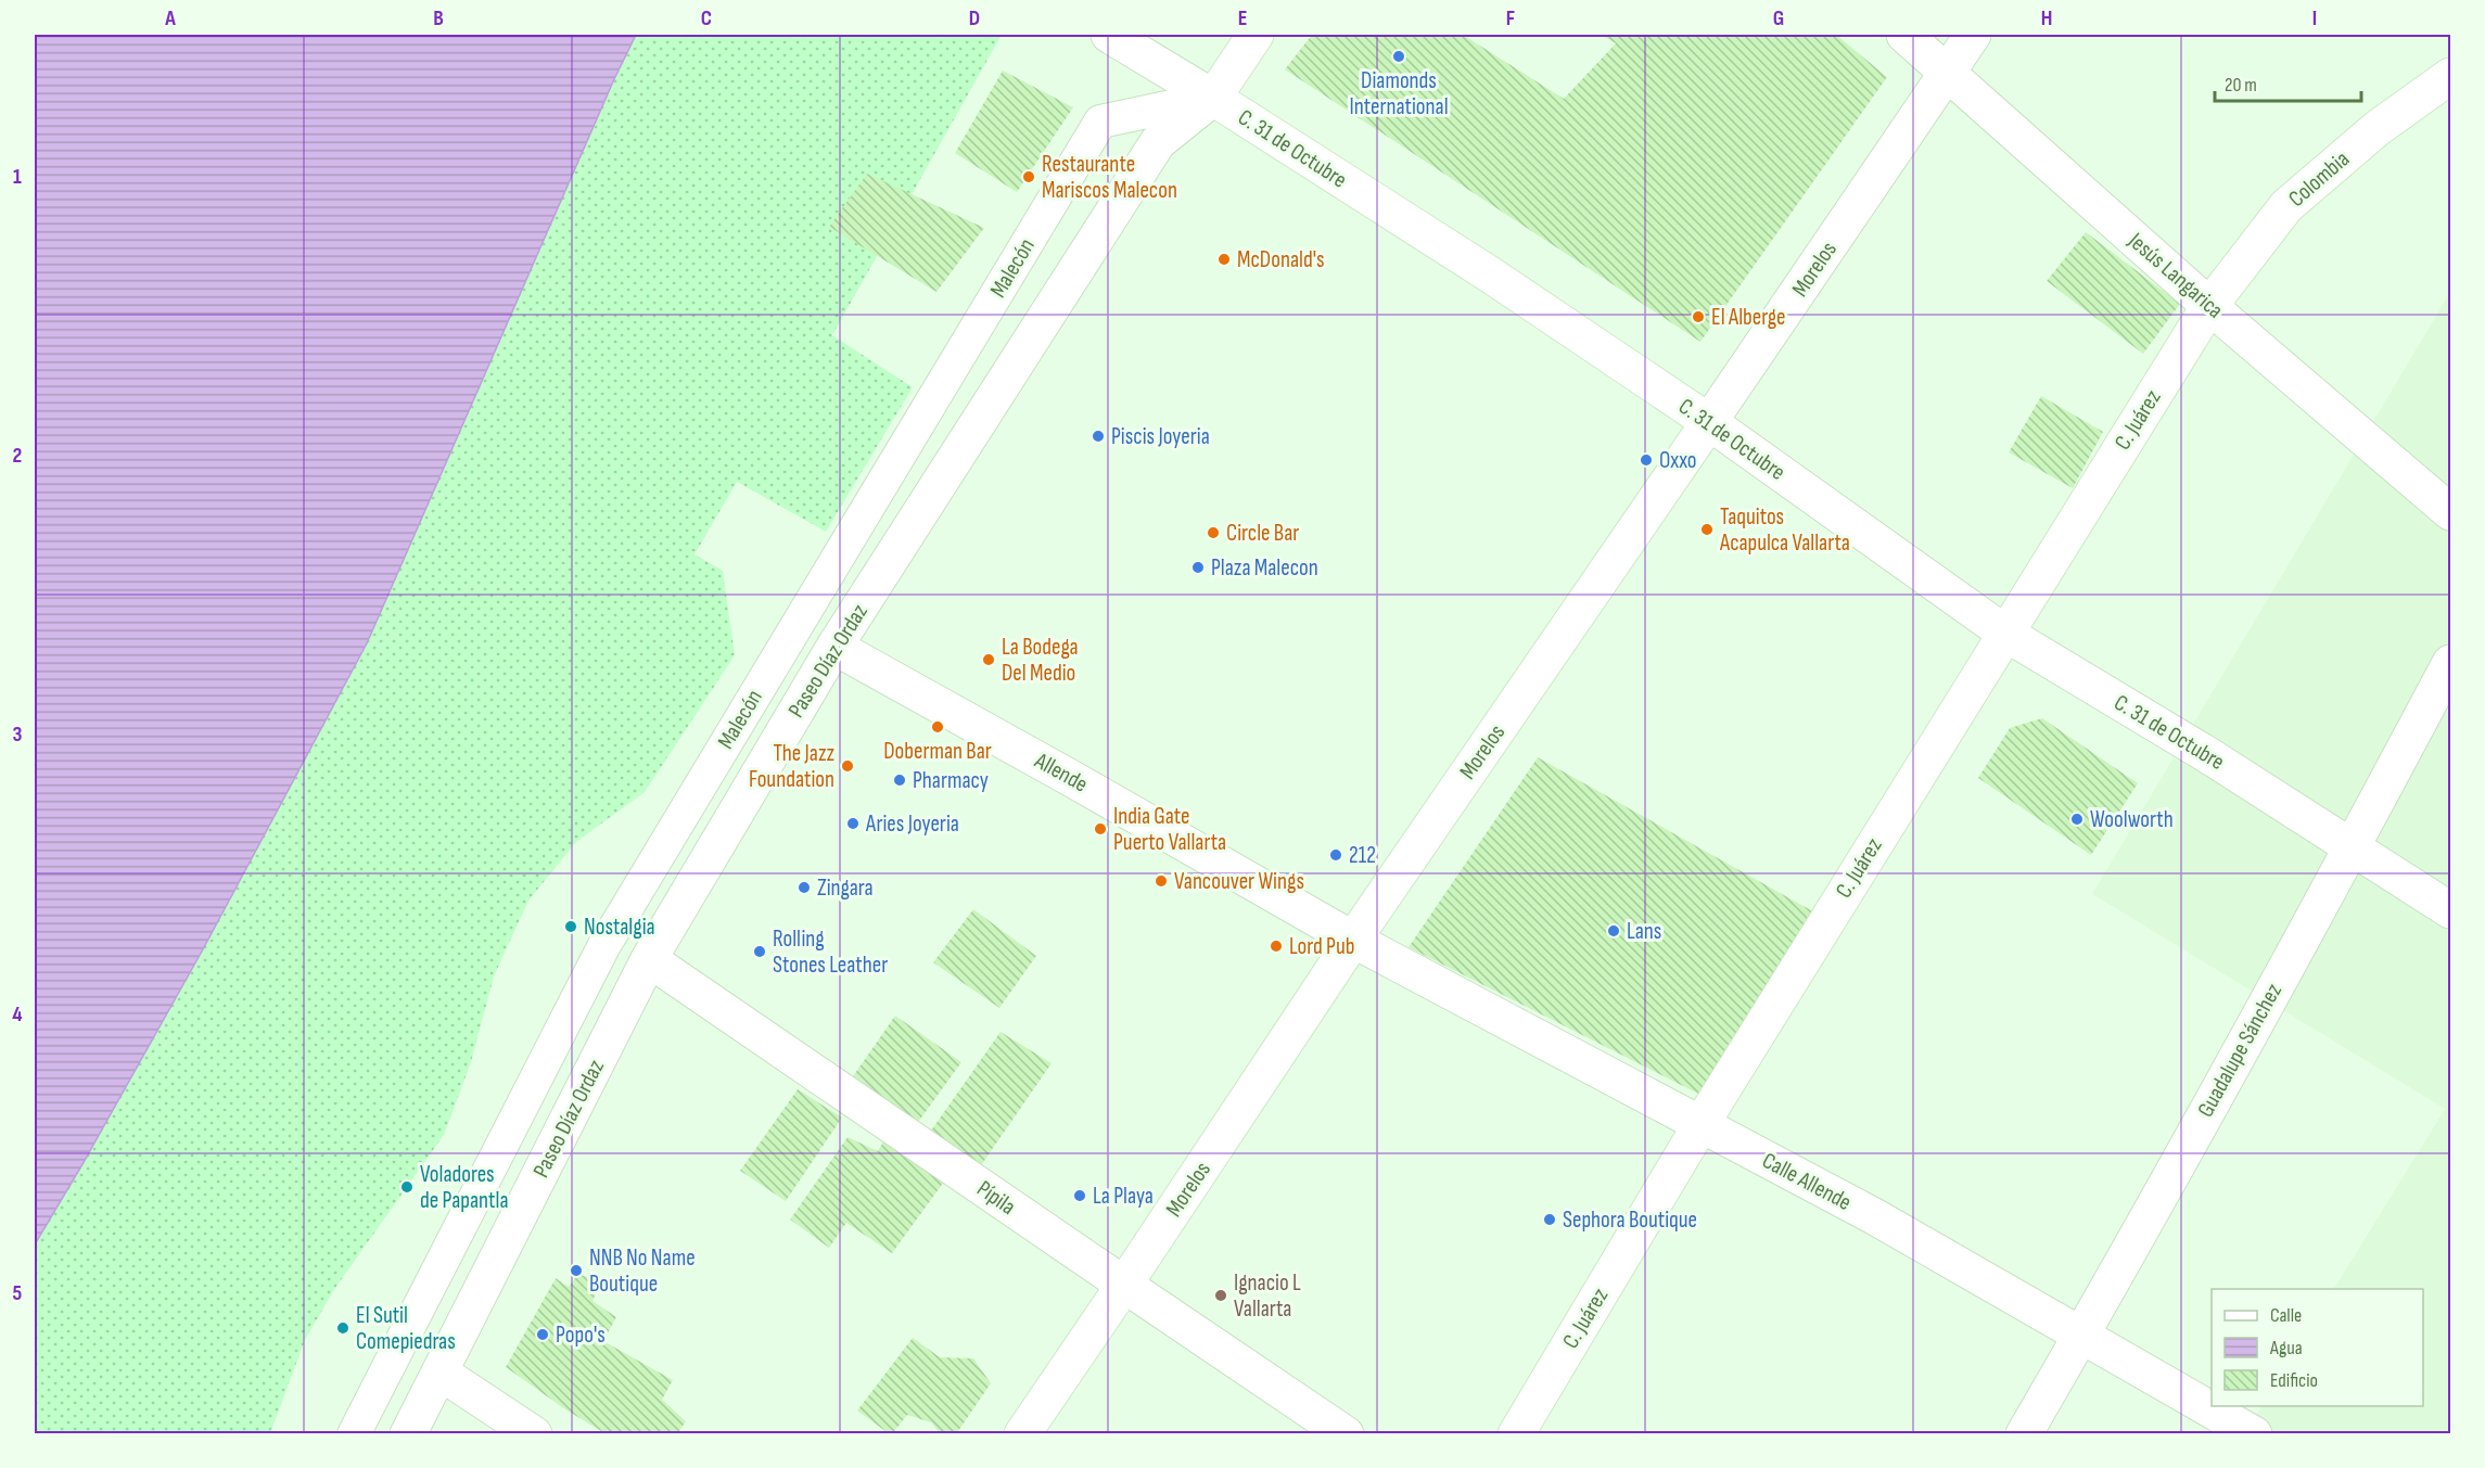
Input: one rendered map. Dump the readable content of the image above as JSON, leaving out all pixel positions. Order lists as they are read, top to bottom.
{
  "streets": {
    "street": [
      "C. 31 de Octubre",
      "Colombia",
      "Malecón",
      "Morelos",
      "Jesús Langarica",
      "C. Juárez",
      "Paseo Díaz Ordaz",
      "Allende",
      "Guadalupe Sánchez",
      "Calle Allende",
      "Pípila"
    ]
  },
  "crossings": [
    ["C. 31 de Octubre", "Malecón"],
    ["C. 31 de Octubre", "Morelos"],
    ["C. 31 de Octubre", "C. Juárez"],
    ["C. 31 de Octubre", "Paseo Díaz Ordaz"],
    ["C. 31 de Octubre", "Guadalupe Sánchez"],
    ["Colombia", "Jesús Langarica"],
    ["Colombia", "C. Juárez"],
    ["Malecón", "Paseo Díaz Ordaz"],
    ["Morelos", "Jesús Langarica"],
    ["Morelos", "Allende"],
    ["Morelos", "Calle Allende"],
    ["Morelos", "Pípila"],
    ["Jesús Langarica", "C. Juárez"],
    ["C. Juárez", "Calle Allende"],
    ["Paseo Díaz Ordaz", "Allende"],
    ["Paseo Díaz Ordaz", "Pípila"],
    ["Allende", "Calle Allende"],
    ["Guadalupe Sánchez", "Calle Allende"]
  ],
  "places": [
    "Diamonds International",
    "Restaurante Mariscos Malecon",
    "McDonald's",
    "El Alberge",
    "Piscis Joyeria",
    "Oxxo",
    "Taquitos Acapulca Vallarta",
    "Circle Bar",
    "Plaza Malecon",
    "La Bodega Del Medio",
    "Doberman Bar",
    "The Jazz Foundation",
    "Pharmacy",
    "Woolworth",
    "Aries Joyeria",
    "India Gate Puerto Vallarta",
    "212",
    "Vancouver Wings",
    "Zingara",
    "Nostalgia",
    "Lans",
    "Lord Pub",
    "Rolling Stones Leather",
    "Voladores de Papantla",
    "La Playa",
    "Sephora Boutique",
    "NNB No Name Boutique",
    "Ignacio L Vallarta",
    "El Sutil Comepiedras",
    "Popo's"
  ],
  "legend": ["Calle", "Agua", "Edificio"],
  "scale_bar": "20 m",
  "grid": {
    "columns": [
      "A",
      "B",
      "C",
      "D",
      "E",
      "F",
      "G",
      "H",
      "I"
    ],
    "rows": [
      "1",
      "2",
      "3",
      "4",
      "5"
    ]
  }
}
